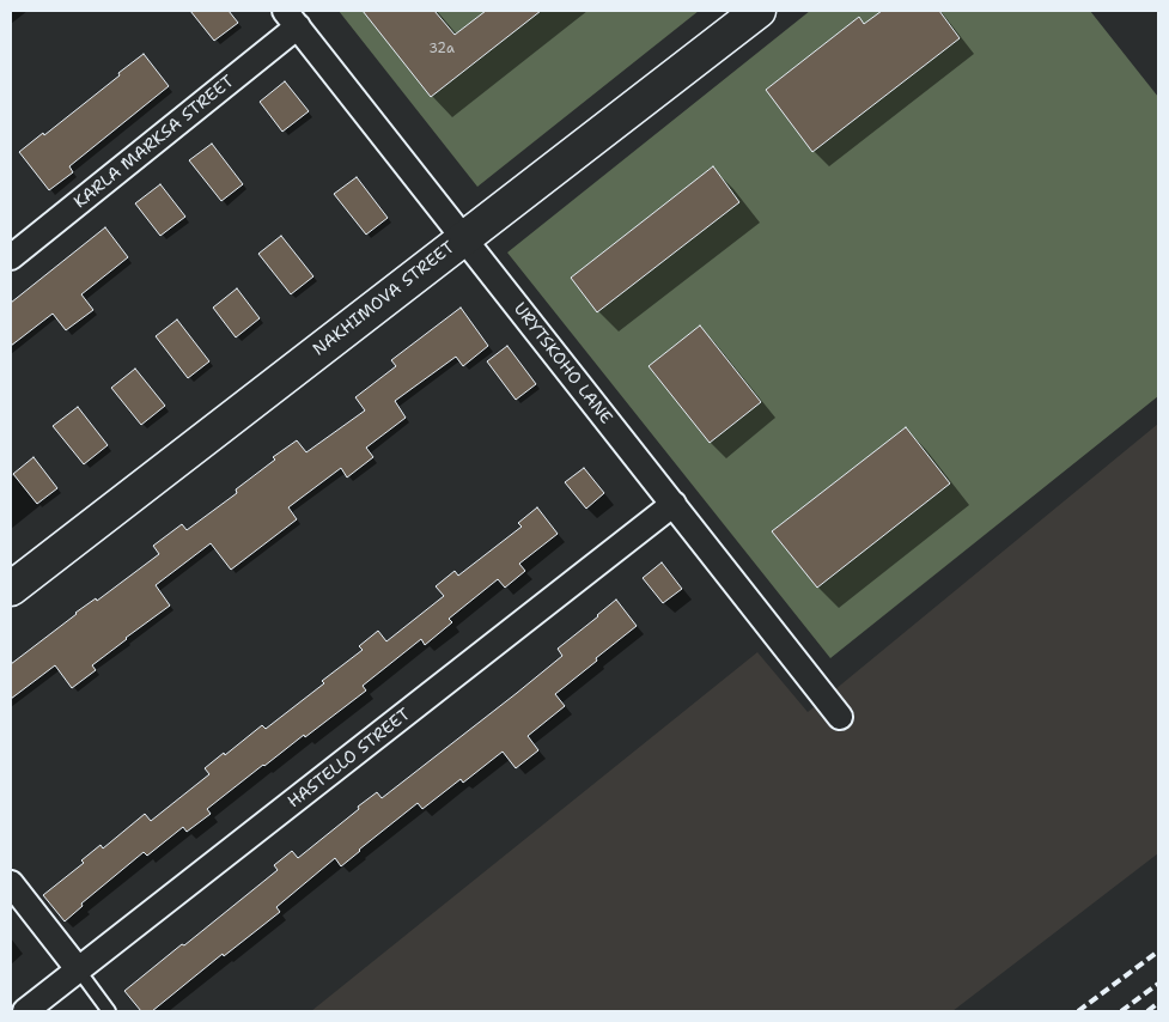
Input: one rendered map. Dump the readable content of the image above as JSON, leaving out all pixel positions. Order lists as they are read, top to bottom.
{
  "streets": {
    "street": [
      "KARLA MARKSA STREET",
      "NAKHIMOVA STREET",
      "URYTSKOHO LANE",
      "HASTELLO STREET"
    ]
  },
  "crossings": [
    ["KARLA MARKSA STREET", "URYTSKOHO LANE"],
    ["NAKHIMOVA STREET", "URYTSKOHO LANE"],
    ["URYTSKOHO LANE", "HASTELLO STREET"]
  ],
  "house_numbers": ["32а"]
}
